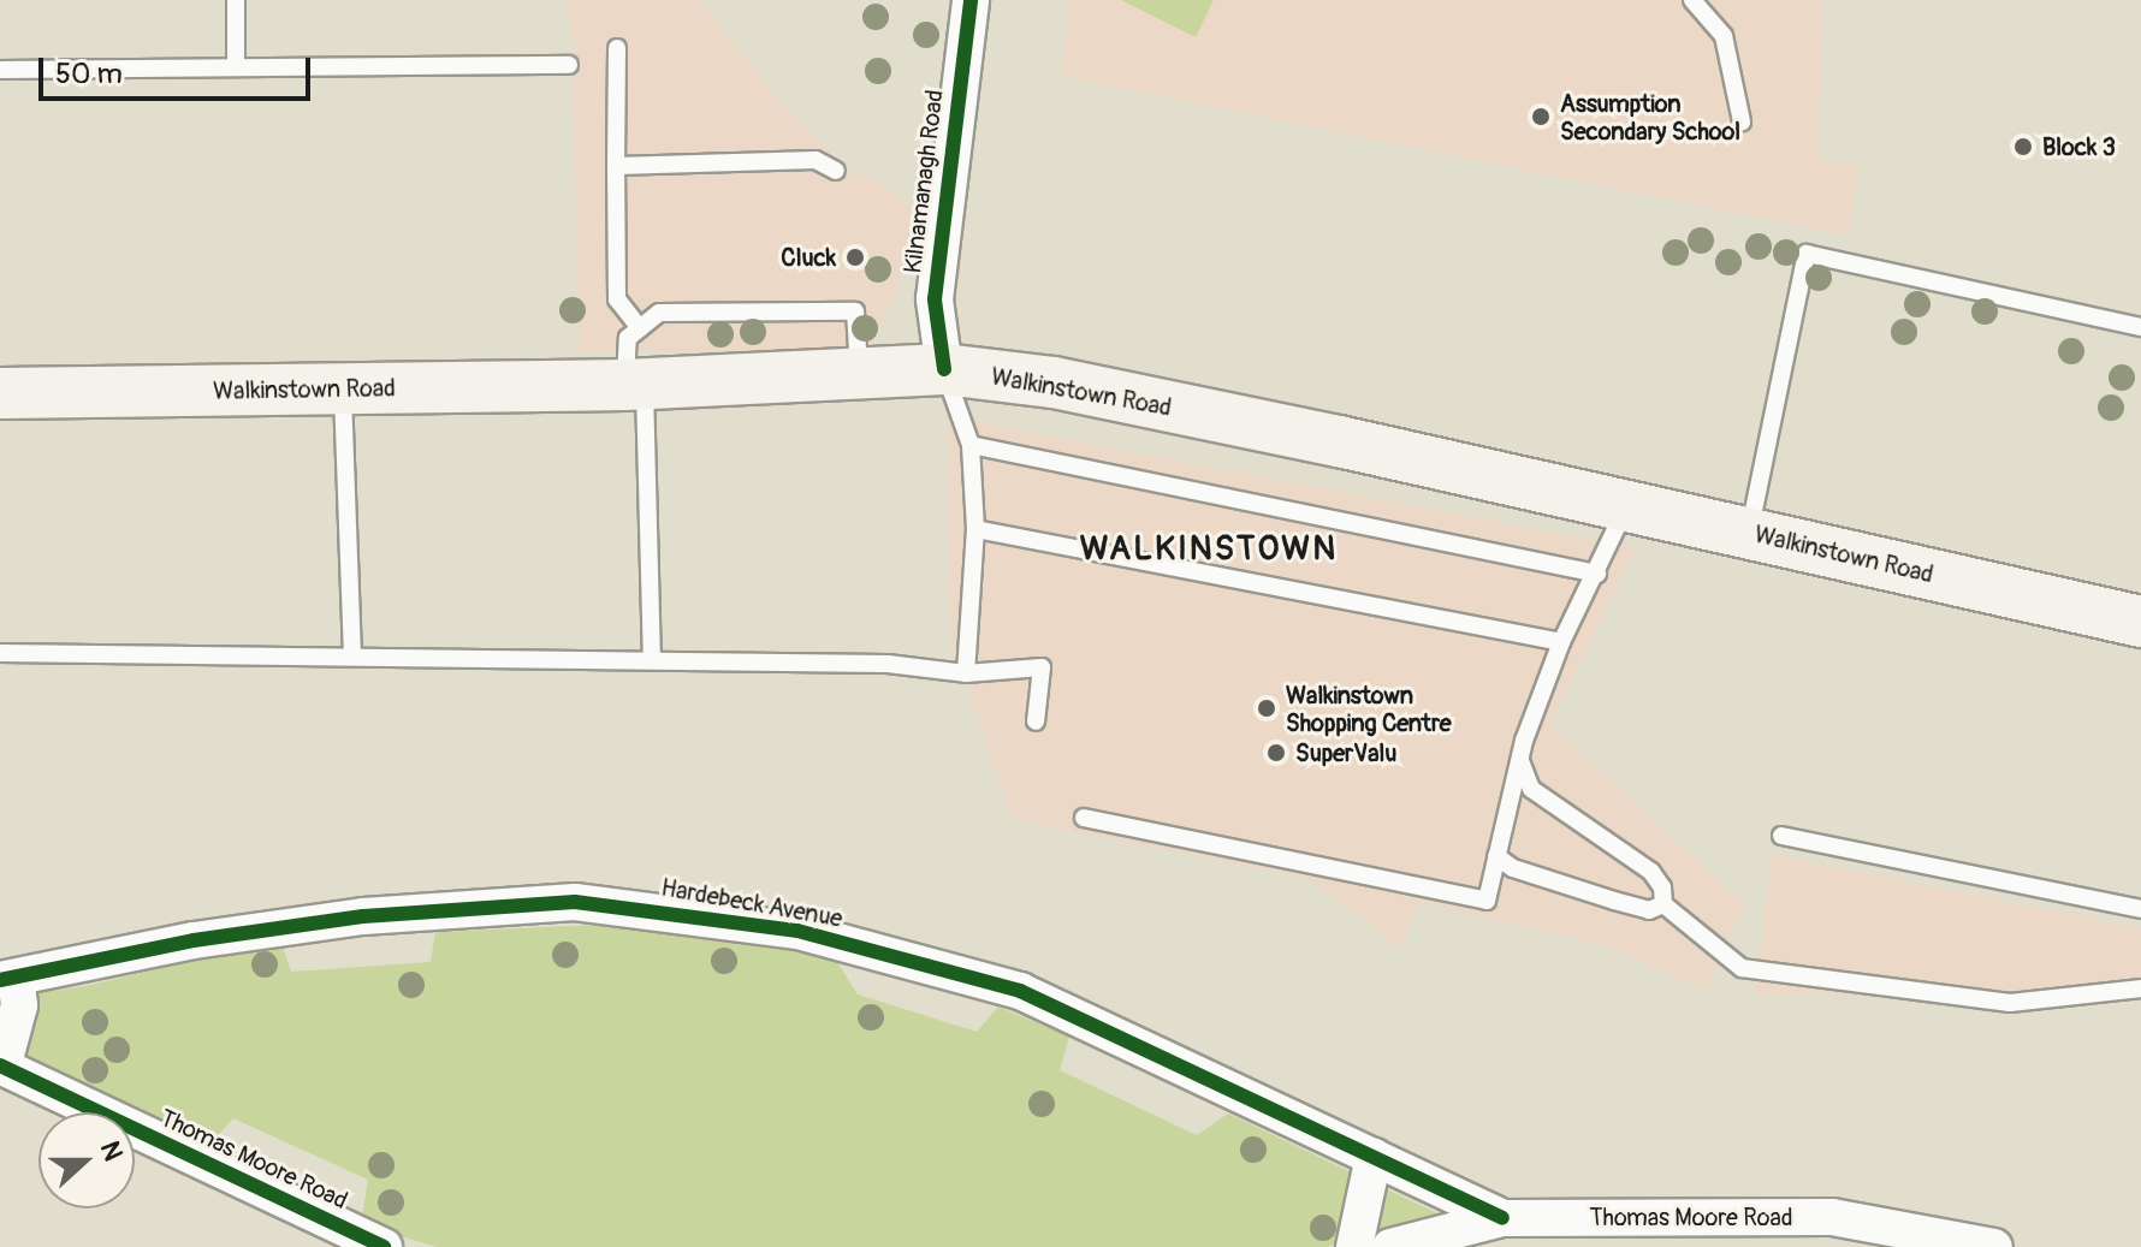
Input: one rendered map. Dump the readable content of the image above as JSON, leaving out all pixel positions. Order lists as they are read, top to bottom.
{
  "streets": {
    "main road": ["Walkinstown Road"],
    "street": ["Kilnamanagh Road", "Hardebeck Avenue", "Thomas Moore Road"]
  },
  "crossings": [
    ["Kilnamanagh Road", "Walkinstown Road"],
    ["Hardebeck Avenue", "Thomas Moore Road"]
  ],
  "districts": ["WALKINSTOWN"],
  "places": [
    "Assumption Secondary School",
    "Block 3",
    "Cluck",
    "Walkinstown Shopping Centre",
    "SuperValu"
  ],
  "scale_bar": "50 m",
  "north": "right"
}
